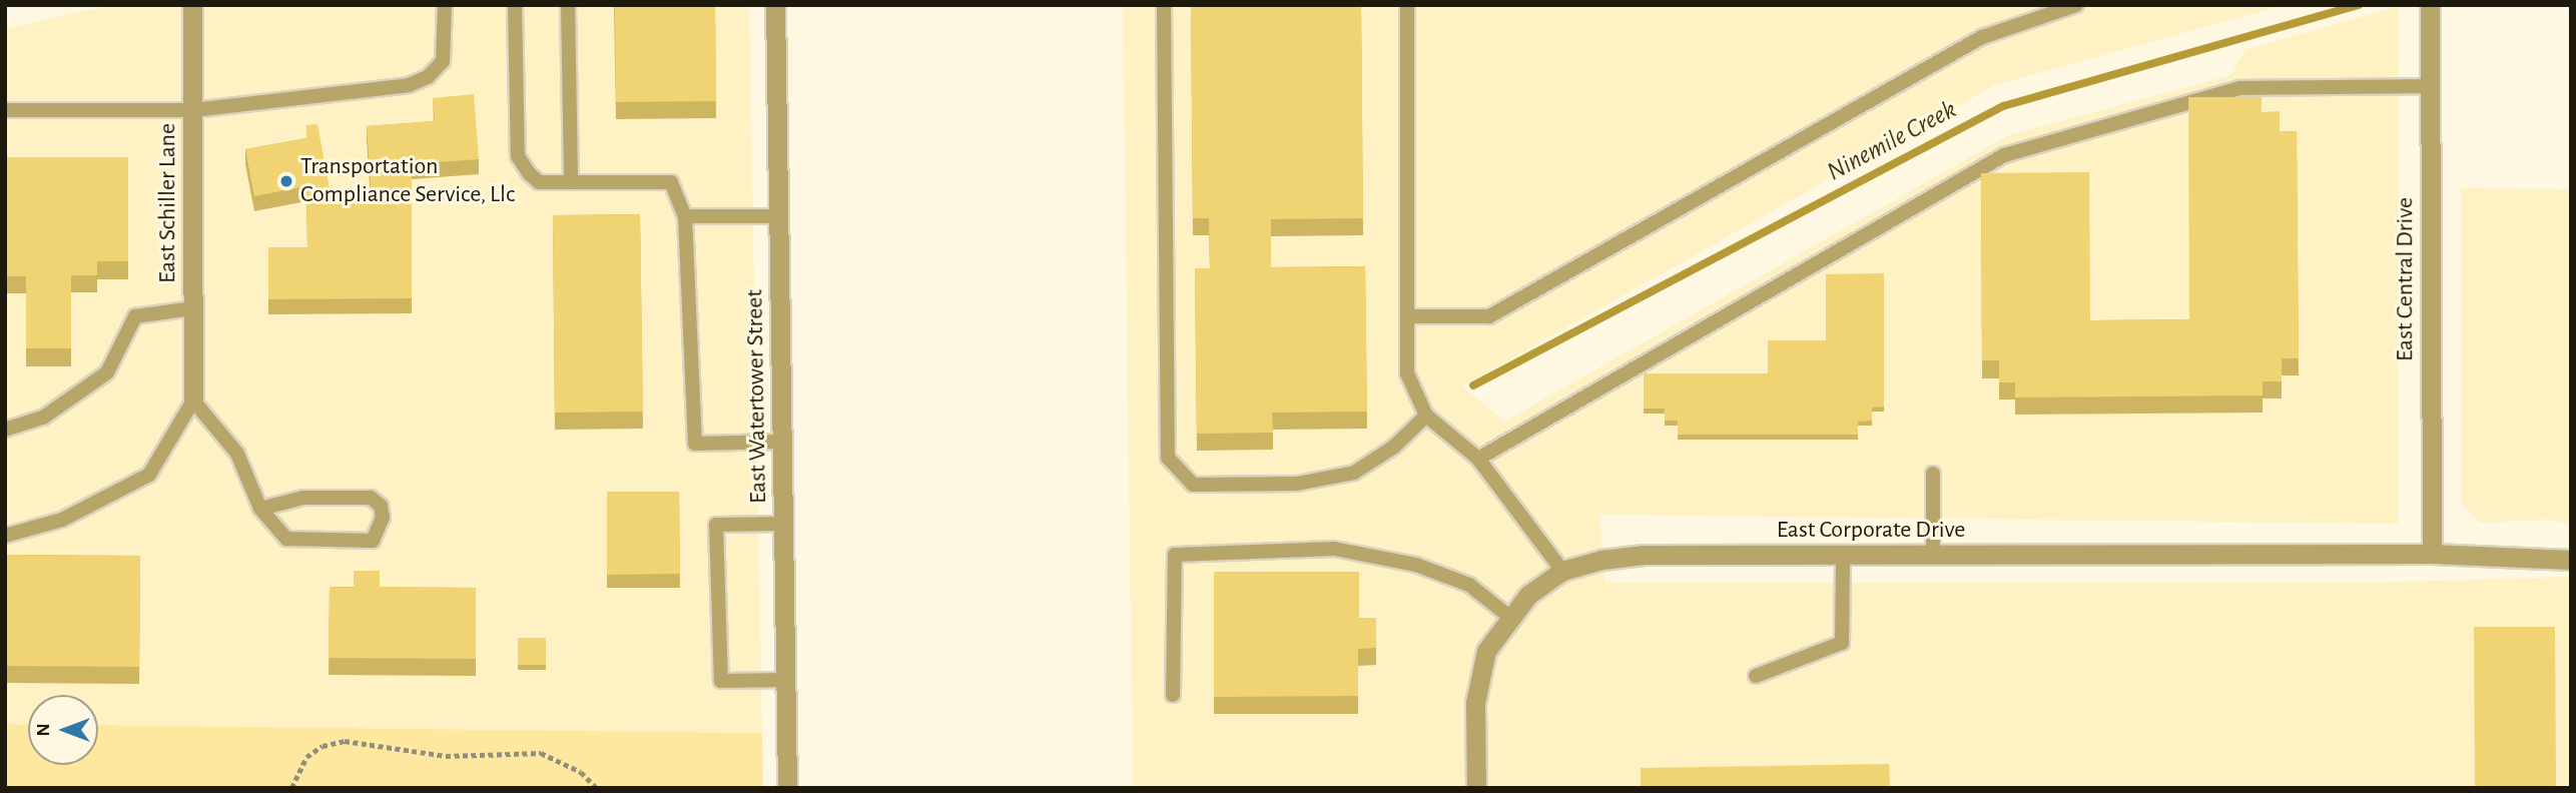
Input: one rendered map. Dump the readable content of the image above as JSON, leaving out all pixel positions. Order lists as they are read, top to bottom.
{
  "streets": {
    "street": [
      "East Schiller Lane",
      "East Central Drive",
      "East Watertower Street",
      "East Corporate Drive"
    ]
  },
  "crossings": [
    ["East Central Drive", "East Corporate Drive"]
  ],
  "water": ["Ninemile Creek"],
  "places": ["Transportation Compliance Service, Llc"],
  "north": "left"
}
